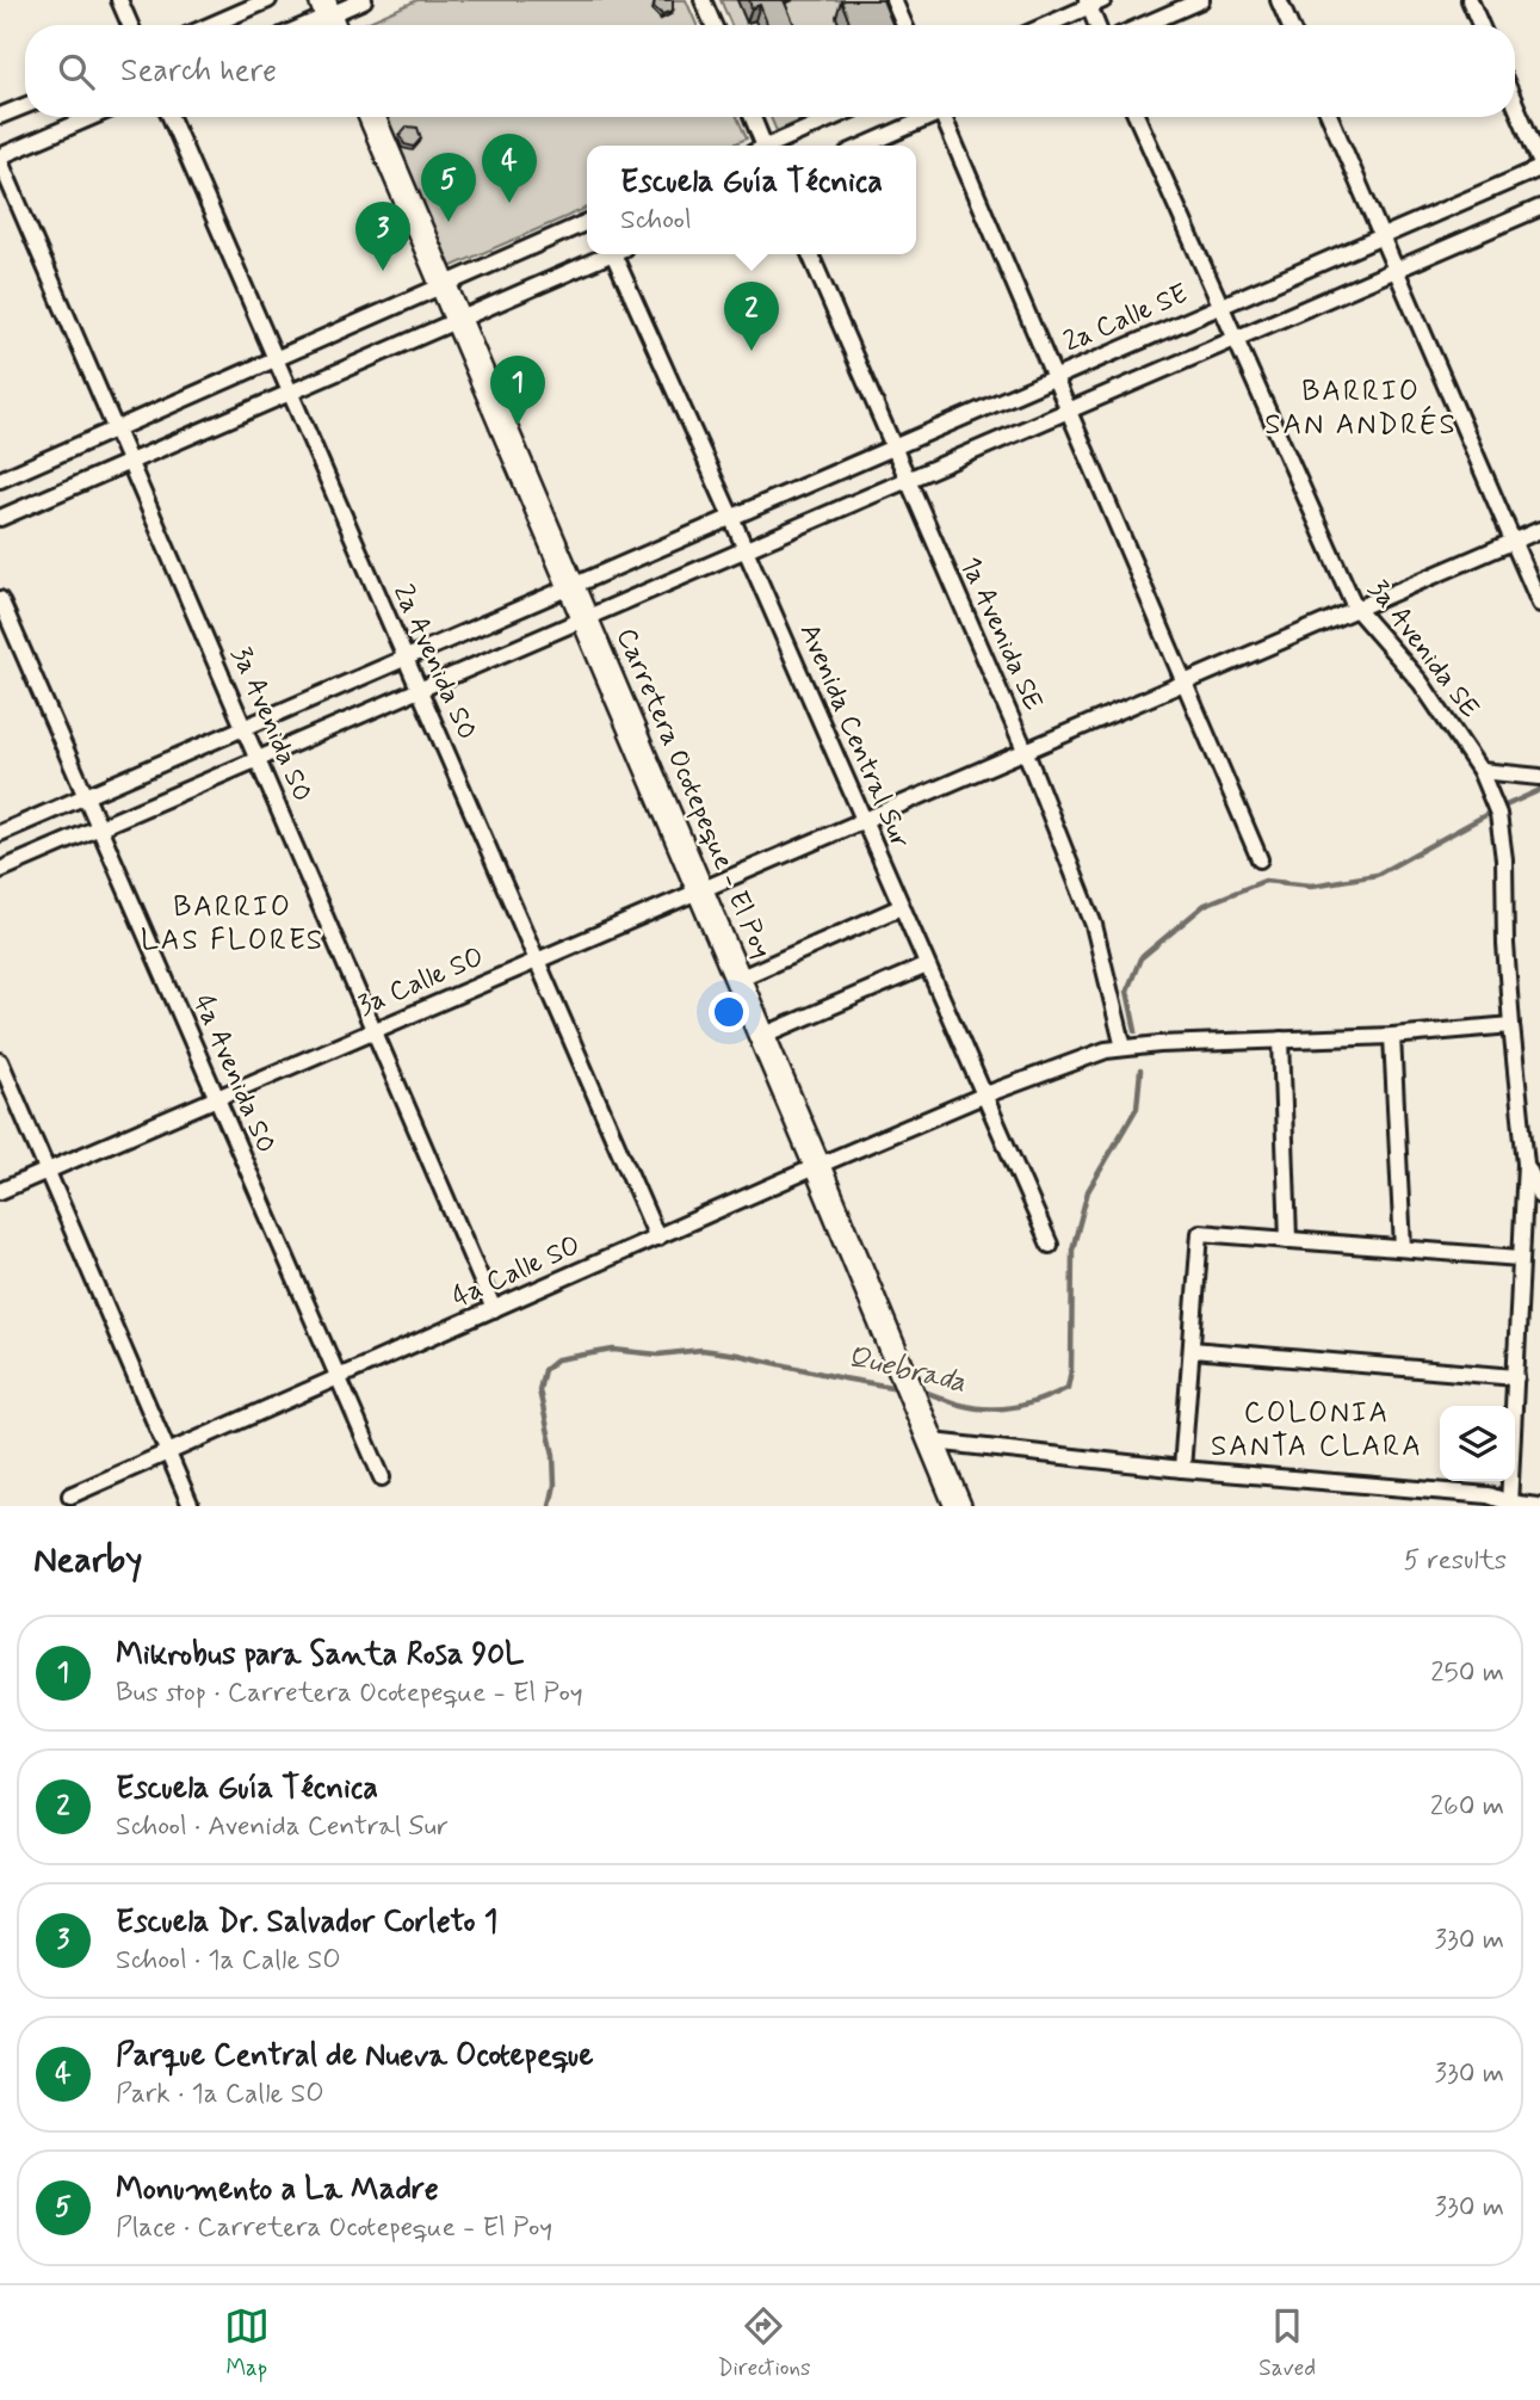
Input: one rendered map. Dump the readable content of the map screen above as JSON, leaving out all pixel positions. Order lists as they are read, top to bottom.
{
  "streets": {
    "main road": ["Carretera Ocotepeque - El Poy"],
    "street": [
      "2a Calle SE",
      "1a Avenida SE",
      "3a Avenida SE",
      "2a Avenida SO",
      "3a Avenida SO",
      "Avenida Central Sur",
      "3a Calle SO",
      "4a Avenida SO",
      "4a Calle SO"
    ]
  },
  "crossings": [
    ["2a Calle SE", "1a Avenida SE"],
    ["2a Calle SE", "3a Avenida SE"],
    ["2a Calle SE", "2a Avenida SO"],
    ["2a Calle SE", "3a Avenida SO"],
    ["2a Calle SE", "Avenida Central Sur"],
    ["2a Calle SE", "Carretera Ocotepeque - El Poy"],
    ["2a Calle SE", "4a Avenida SO"],
    ["1a Avenida SE", "3a Calle SO"],
    ["1a Avenida SE", "4a Calle SO"],
    ["3a Avenida SE", "3a Calle SO"],
    ["3a Avenida SE", "4a Calle SO"],
    ["2a Avenida SO", "3a Calle SO"],
    ["2a Avenida SO", "4a Calle SO"],
    ["3a Avenida SO", "3a Calle SO"],
    ["3a Avenida SO", "4a Calle SO"],
    ["Avenida Central Sur", "3a Calle SO"],
    ["Avenida Central Sur", "4a Calle SO"],
    ["Carretera Ocotepeque - El Poy", "3a Calle SO"],
    ["Carretera Ocotepeque - El Poy", "4a Calle SO"],
    ["3a Calle SO", "4a Avenida SO"],
    ["4a Avenida SO", "4a Calle SO"]
  ],
  "districts": ["BARRIO SAN ANDRÉS", "BARRIO LAS FLORES", "COLONIA SANTA CLARA"],
  "water": ["Quebrada"],
  "page": {
    "search": "Search here",
    "pins": [
      "4",
      "5",
      "3",
      "2",
      "1"
    ],
    "popup": ["Escuela Guía Técnica", "School"],
    "heading": ["Nearby", "5 results"],
    "list": [
      {
        "mark": "1",
        "name": "Mikrobus para Santa Rosa 90L",
        "note": "Bus stop · Carretera Ocotepeque - El Poy",
        "value": "250 m"
      },
      {
        "mark": "2",
        "name": "Escuela Guía Técnica",
        "note": "School · Avenida Central Sur",
        "value": "260 m"
      },
      {
        "mark": "3",
        "name": "Escuela Dr. Salvador Corleto 1",
        "note": "School · 1a Calle SO",
        "value": "330 m"
      },
      {
        "mark": "4",
        "name": "Parque Central de Nueva Ocotepeque",
        "note": "Park · 1a Calle SO",
        "value": "330 m"
      },
      {
        "mark": "5",
        "name": "Monumento a La Madre",
        "note": "Place · Carretera Ocotepeque - El Poy",
        "value": "330 m"
      }
    ],
    "nav": ["Map", "Directions", "Saved"]
  }
}
